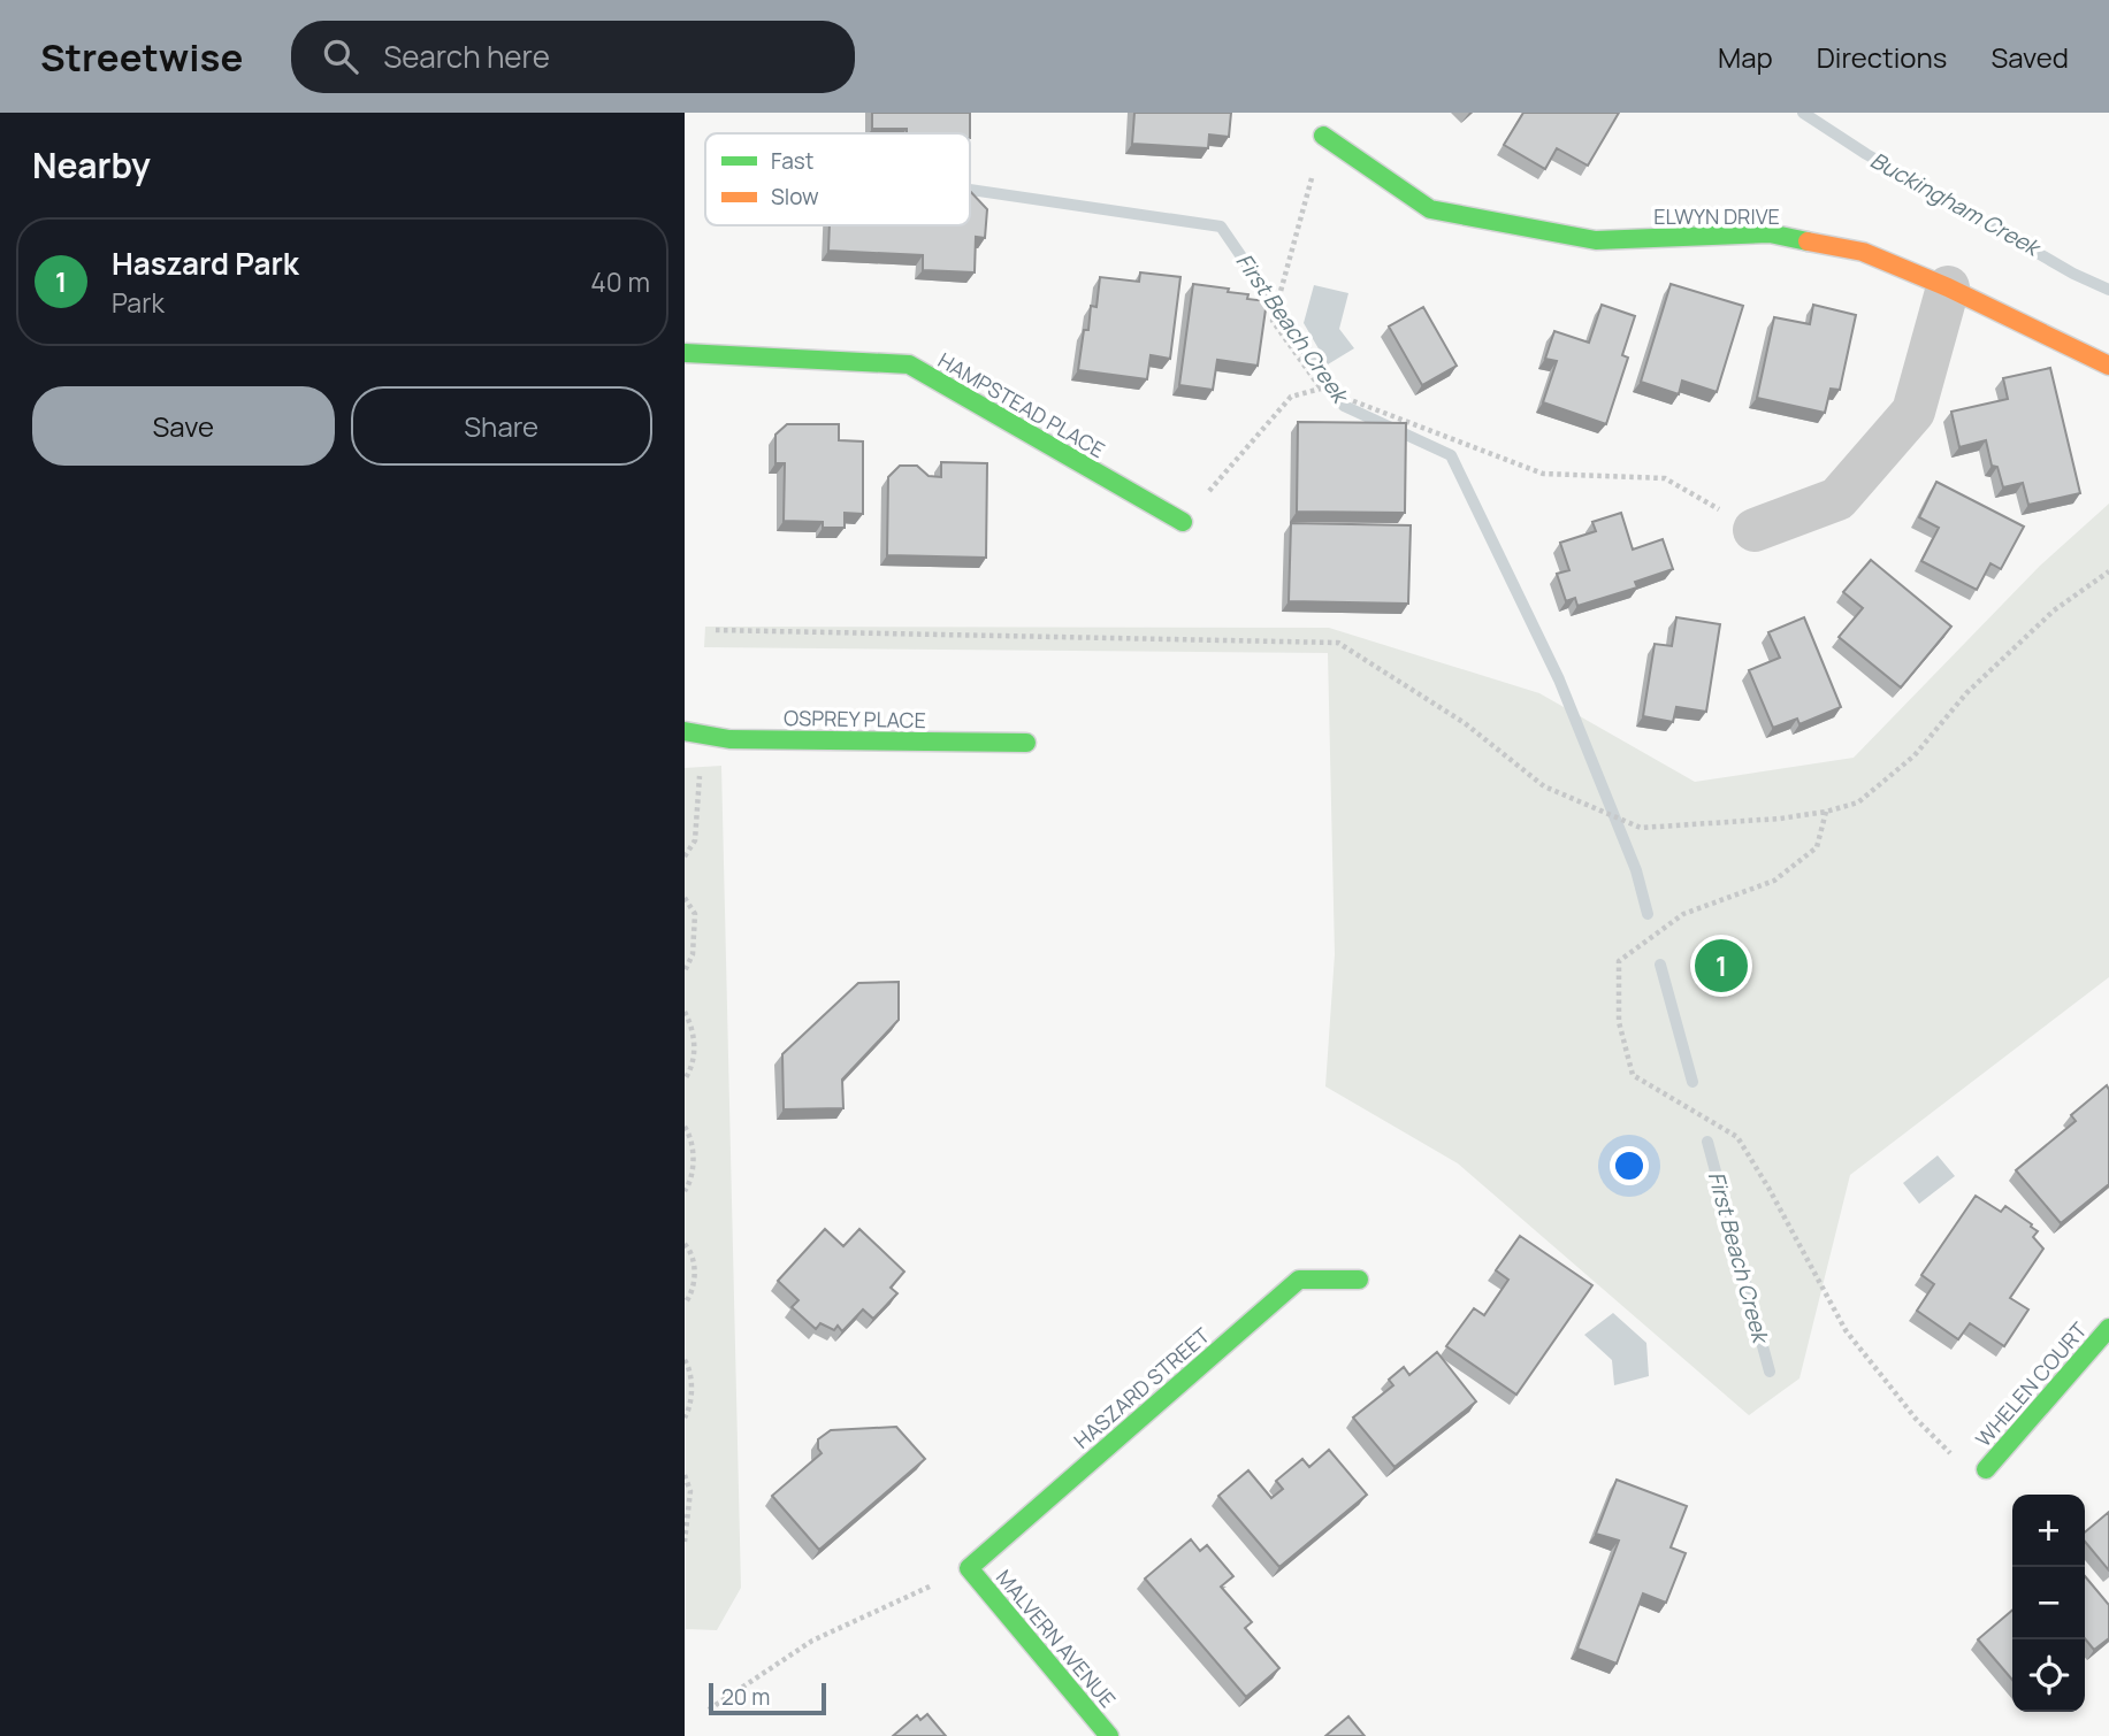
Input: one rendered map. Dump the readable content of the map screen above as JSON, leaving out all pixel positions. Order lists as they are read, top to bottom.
{
  "streets": {
    "street": [
      "ELWYN DRIVE",
      "HAMPSTEAD PLACE",
      "OSPREY PLACE",
      "WHELEN COURT",
      "HASZARD STREET",
      "MALVERN AVENUE"
    ]
  },
  "crossings": [
    ["HASZARD STREET", "MALVERN AVENUE"]
  ],
  "water": ["Buckingham Creek", "First Beach Creek"],
  "legend": ["Fast", "Slow"],
  "scale_bar": "20 m",
  "page": {
    "header": "Streetwise",
    "search": "Search here",
    "nav": ["Map", "Directions", "Saved"],
    "heading": "Nearby",
    "list": [
      {
        "mark": "1",
        "name": "Haszard Park",
        "note": "Park",
        "value": "40 m"
      }
    ],
    "buttons": ["Save", "Share"],
    "pins": "1",
    "map_buttons": ["+", "−"],
    "scale": "20 m"
  }
}
